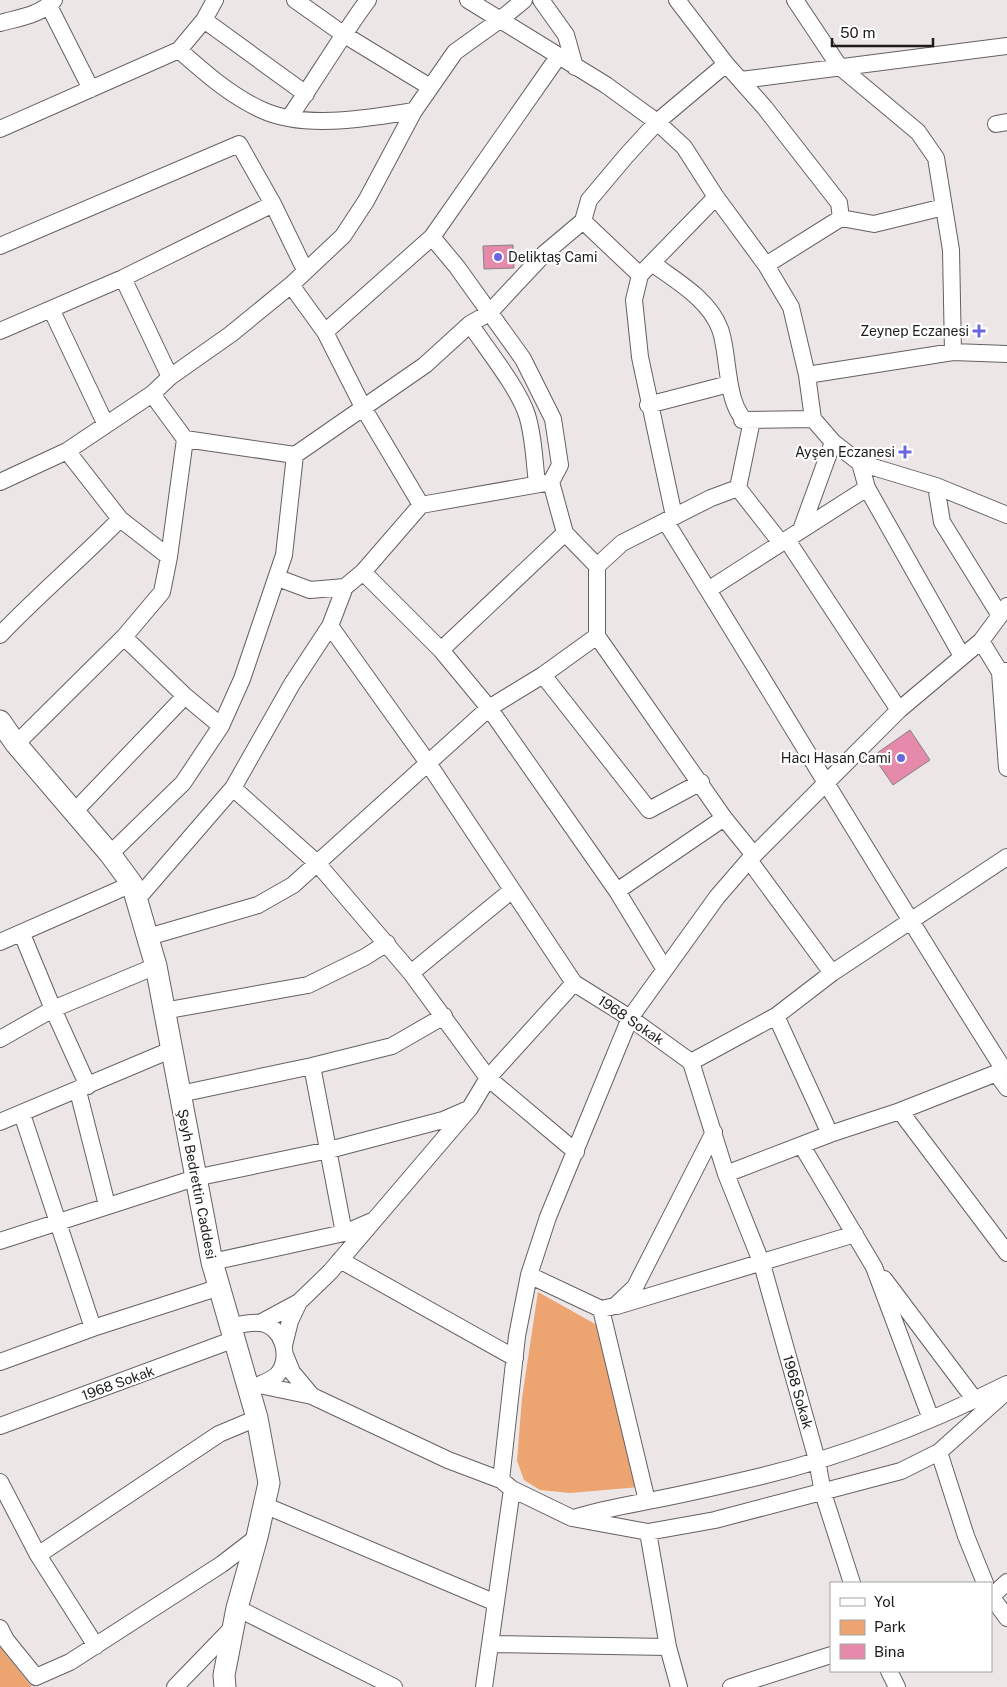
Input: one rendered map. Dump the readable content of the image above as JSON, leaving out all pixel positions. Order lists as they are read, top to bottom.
{
  "streets": {
    "main road": ["Şeyh Bedrettin Caddesi"],
    "street": ["1968 Sokak"]
  },
  "crossings": [
    ["1968 Sokak", "Şeyh Bedrettin Caddesi"]
  ],
  "places": {
    "other": ["Deliktaş Cami", "Hacı Hasan Cami"],
    "health": ["Zeynep Eczanesi", "Ayşen Eczanesi"]
  },
  "legend": ["Yol", "Park", "Bina"],
  "scale_bar": "50 m"
}
